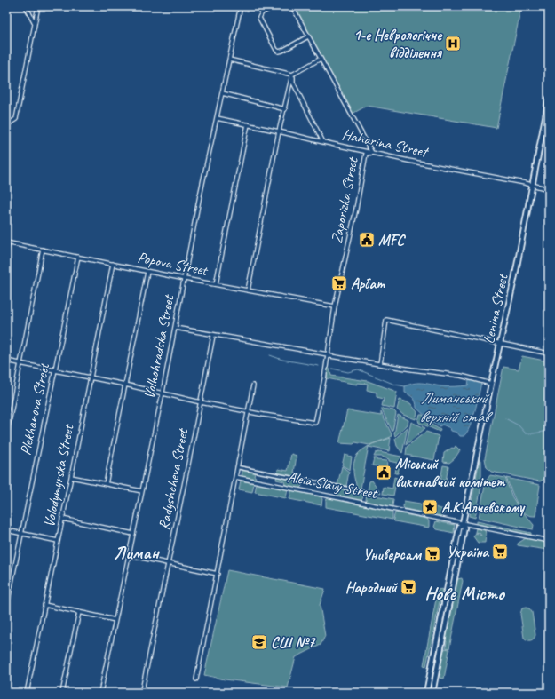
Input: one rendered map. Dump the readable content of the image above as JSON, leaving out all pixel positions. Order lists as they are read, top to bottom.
{
  "streets": {
    "street": [
      "Haharina Street",
      "Zaporizka Street",
      "Popova Street",
      "Lenina Street",
      "Volhohradska Street",
      "Plekhanova Street",
      "Volodymyrska Street",
      "Radyshcheva Street",
      "Aleia Slavy Street"
    ]
  },
  "crossings": [
    ["Haharina Street", "Zaporizka Street"],
    ["Haharina Street", "Lenina Street"],
    ["Haharina Street", "Volhohradska Street"],
    ["Zaporizka Street", "Popova Street"],
    ["Popova Street", "Volhohradska Street"],
    ["Popova Street", "Plekhanova Street"],
    ["Popova Street", "Volodymyrska Street"],
    ["Lenina Street", "Aleia Slavy Street"]
  ],
  "districts": ["Лиман", "Нове Місто"],
  "water": ["Лиманський верхній став"],
  "places": {
    "hospital": ["1-е Неврологічне відділення"],
    "public building": ["MFC", "Міський виконавчий комітет"],
    "supermarket": [
      "Арбат",
      "Україна",
      "Универсам",
      "Народний"
    ],
    "place": ["А.К.Алчевскому"],
    "school or university": ["СШ №7"]
  }
}
